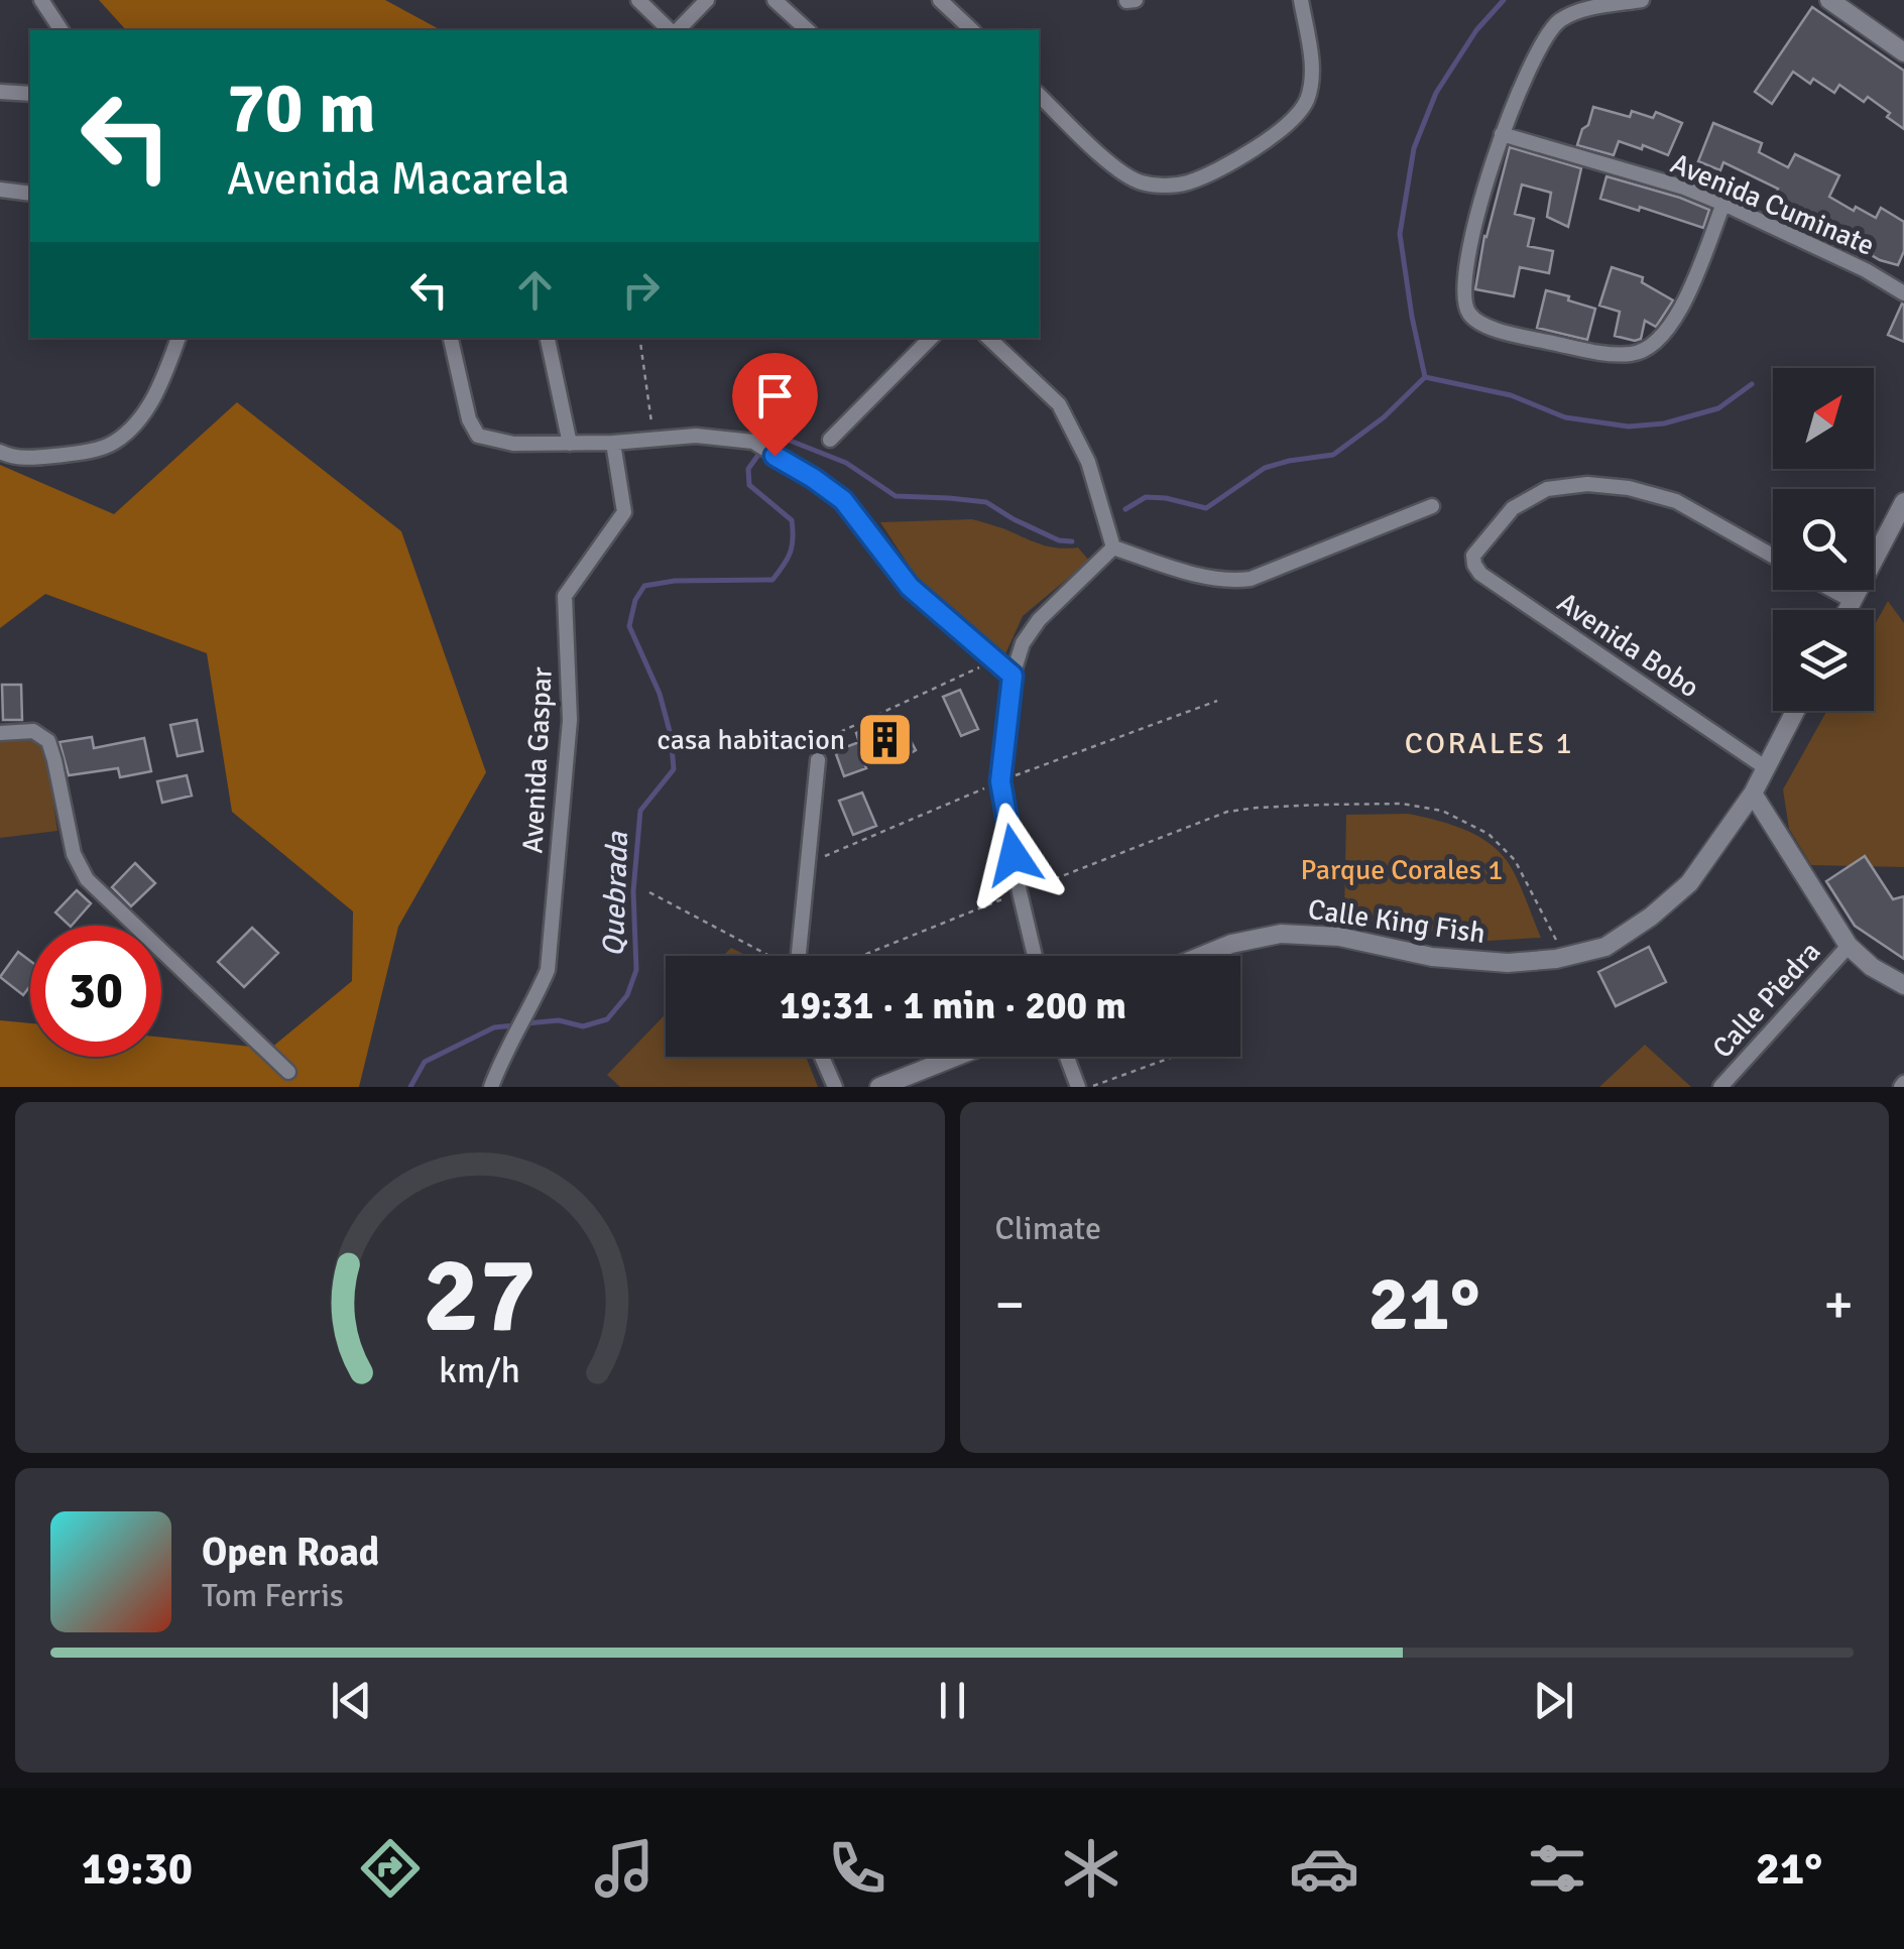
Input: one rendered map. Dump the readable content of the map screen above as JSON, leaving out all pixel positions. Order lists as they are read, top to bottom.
{
  "streets": {
    "street": [
      "Avenida Cuminate",
      "Avenida Bobo",
      "Avenida Gaspar",
      "Calle King Fish",
      "Calle Piedra"
    ]
  },
  "crossings": [
    ["Avenida Bobo", "Calle King Fish"]
  ],
  "districts": ["CORALES 1"],
  "water": ["Quebrada"],
  "parks": ["Parque Corales 1"],
  "places": {
    "building": ["casa habitacion"]
  },
  "north": "top right",
  "page": {
    "turn": ["70 m", "Avenida Macarela"],
    "limit": "30",
    "trip": "19:31 · 1 min · 200 m",
    "tile": "Climate",
    "heat": ["−", "21°", "+"],
    "song": ["Open Road", "Tom Ferris"],
    "tabs": ["19:30", "21°"],
    "gauge": ["27", "km/h"]
  }
}
